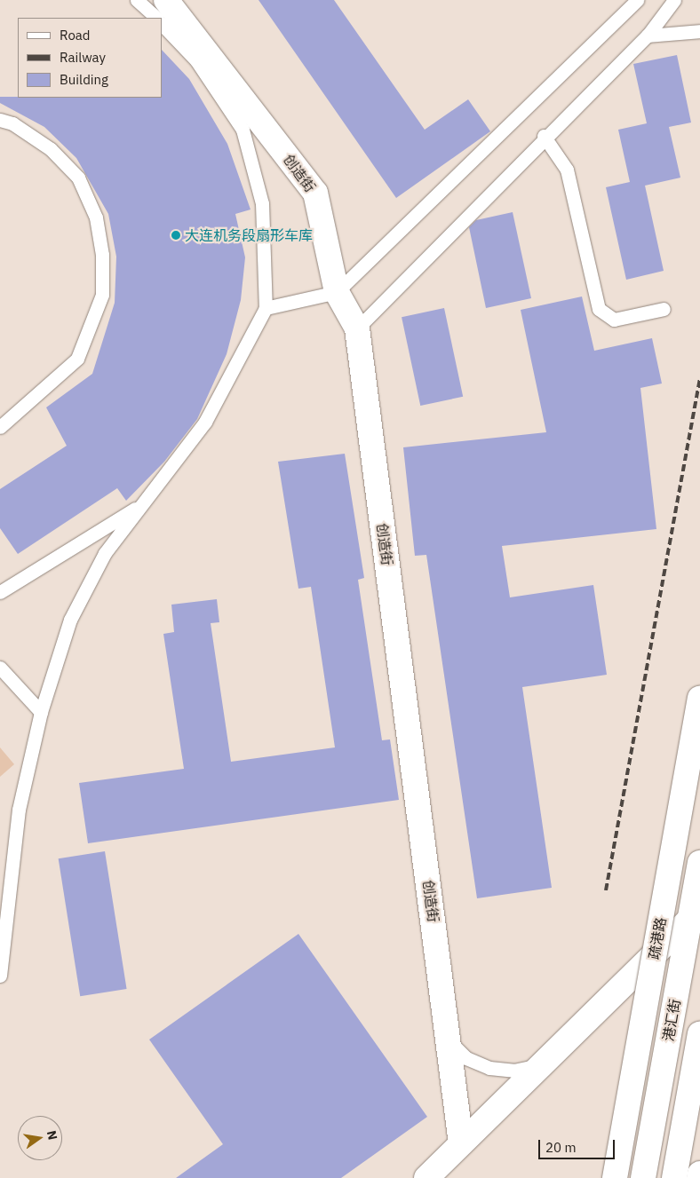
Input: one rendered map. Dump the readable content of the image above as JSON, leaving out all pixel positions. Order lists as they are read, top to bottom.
{
  "streets": {
    "main road": ["创造街", "疏港路", "港汇街"]
  },
  "places": ["大连机务段扇形车库"],
  "legend": ["Road", "Railway", "Building"],
  "scale_bar": "20 m",
  "north": "right"
}
